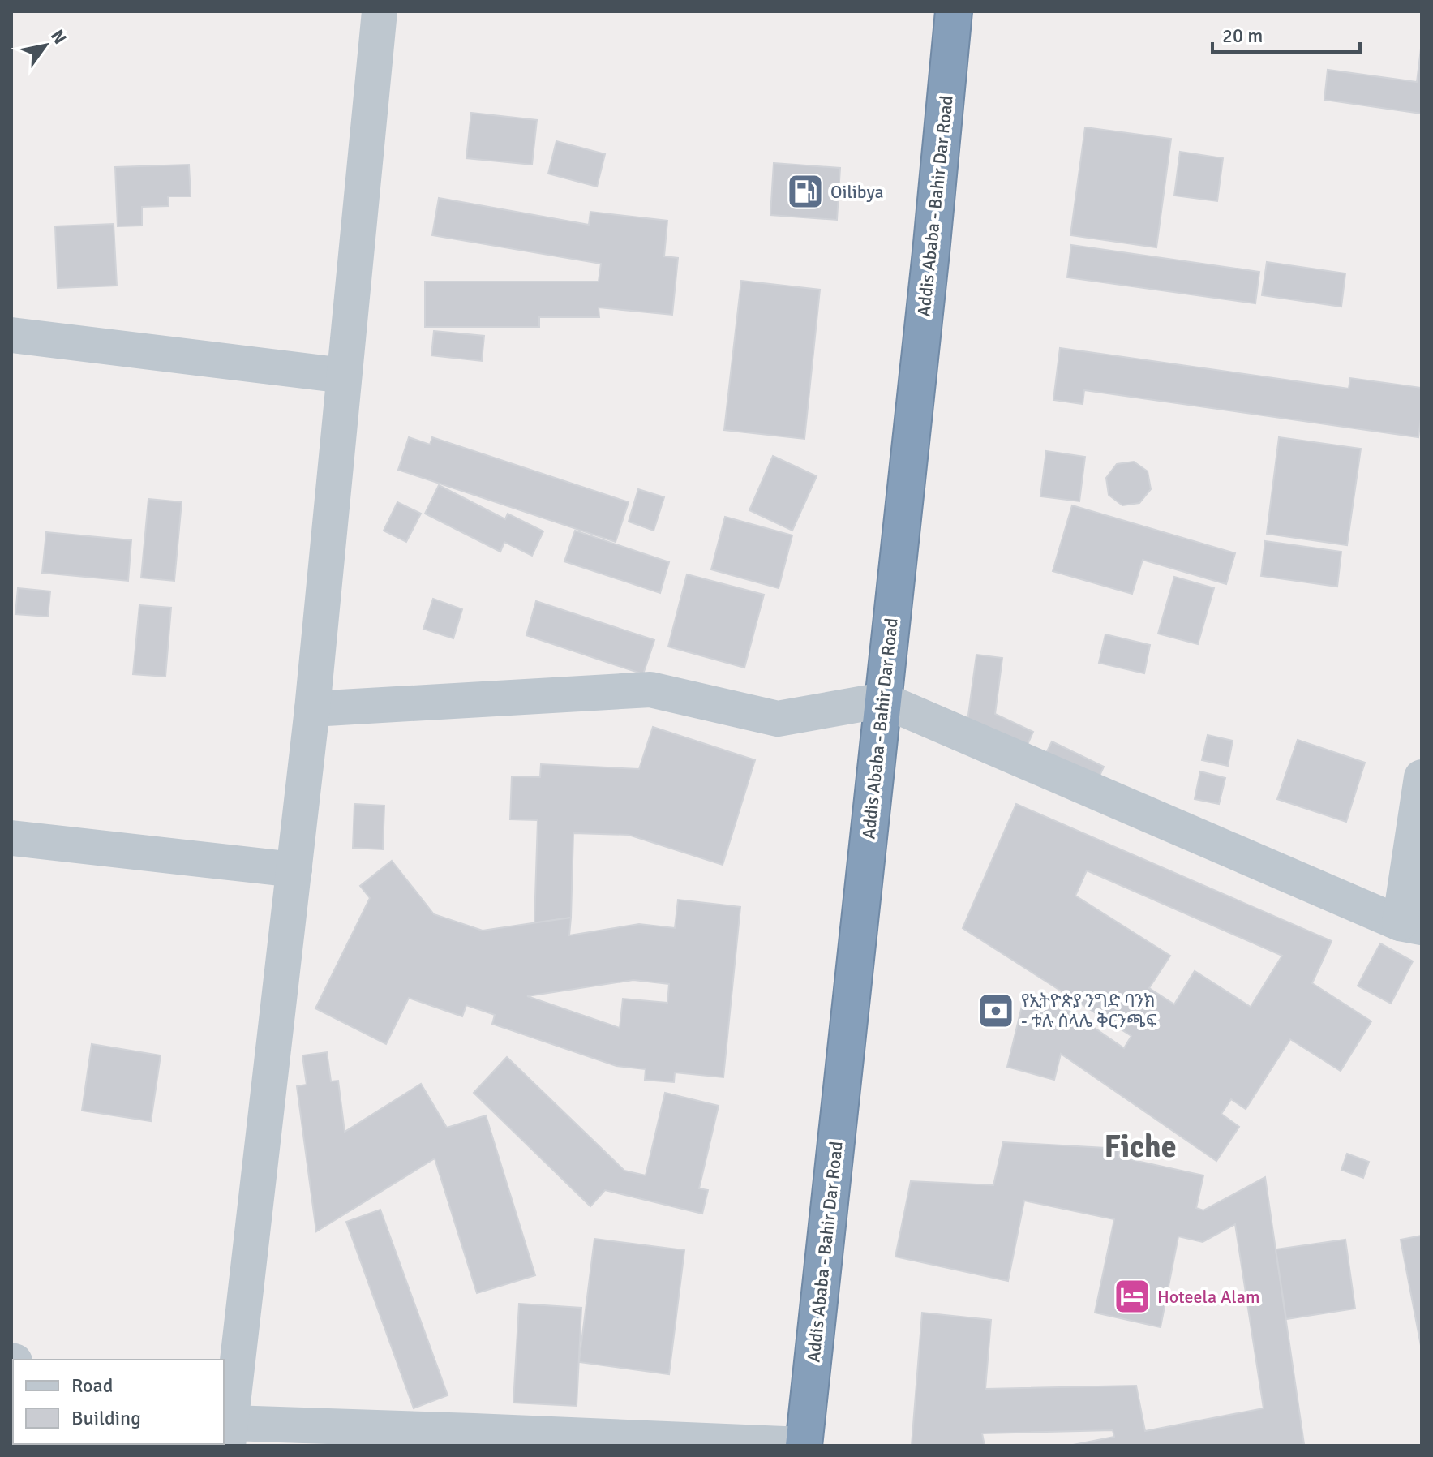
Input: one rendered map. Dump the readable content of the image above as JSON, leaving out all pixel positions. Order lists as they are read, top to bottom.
{
  "streets": {
    "highway": ["Addis Ababa - Bahir Dar Road"]
  },
  "districts": ["Fiche"],
  "places": {
    "fuel station": ["Oilibya"],
    "bank": ["የኢትዮጵያ ንግድ ባንክ - ቱሉ ሰላሌ ቅርንጫፍ"],
    "hotel": ["Hoteela Alam"]
  },
  "legend": ["Road", "Building"],
  "scale_bar": "20 m",
  "north": "top right"
}
